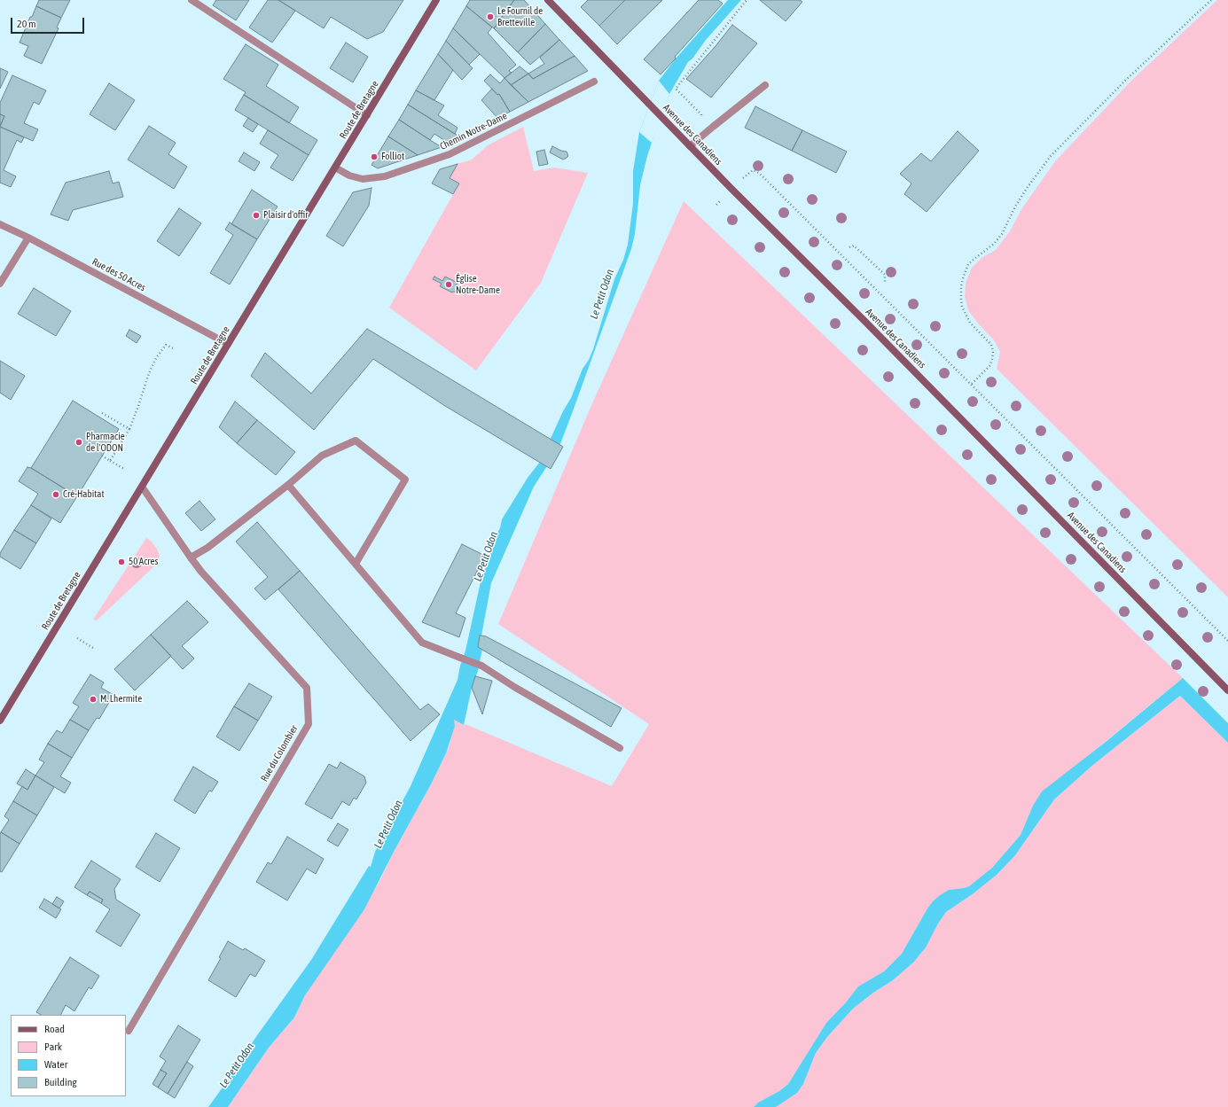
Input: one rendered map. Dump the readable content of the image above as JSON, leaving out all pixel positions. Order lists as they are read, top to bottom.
{
  "streets": {
    "main road": ["Route de Bretagne", "Avenue des Canadiens"],
    "street": ["Chemin Notre-Dame", "Rue des 50 Acres", "Rue du Colombier"]
  },
  "crossings": [
    ["Route de Bretagne", "Chemin Notre-Dame"],
    ["Route de Bretagne", "Rue des 50 Acres"],
    ["Route de Bretagne", "Rue du Colombier"]
  ],
  "water": ["Le Petit Odon"],
  "places": [
    "Le Fournil de Bretteville",
    "Folliot",
    "Plaisir d'offir",
    "Église Notre-Dame",
    "Pharmacie de l'ODON",
    "Cré-Habitat",
    "50 Acres",
    "M. Lhermite"
  ],
  "legend": [
    "Road",
    "Park",
    "Water",
    "Building"
  ],
  "scale_bar": "20 m"
}
